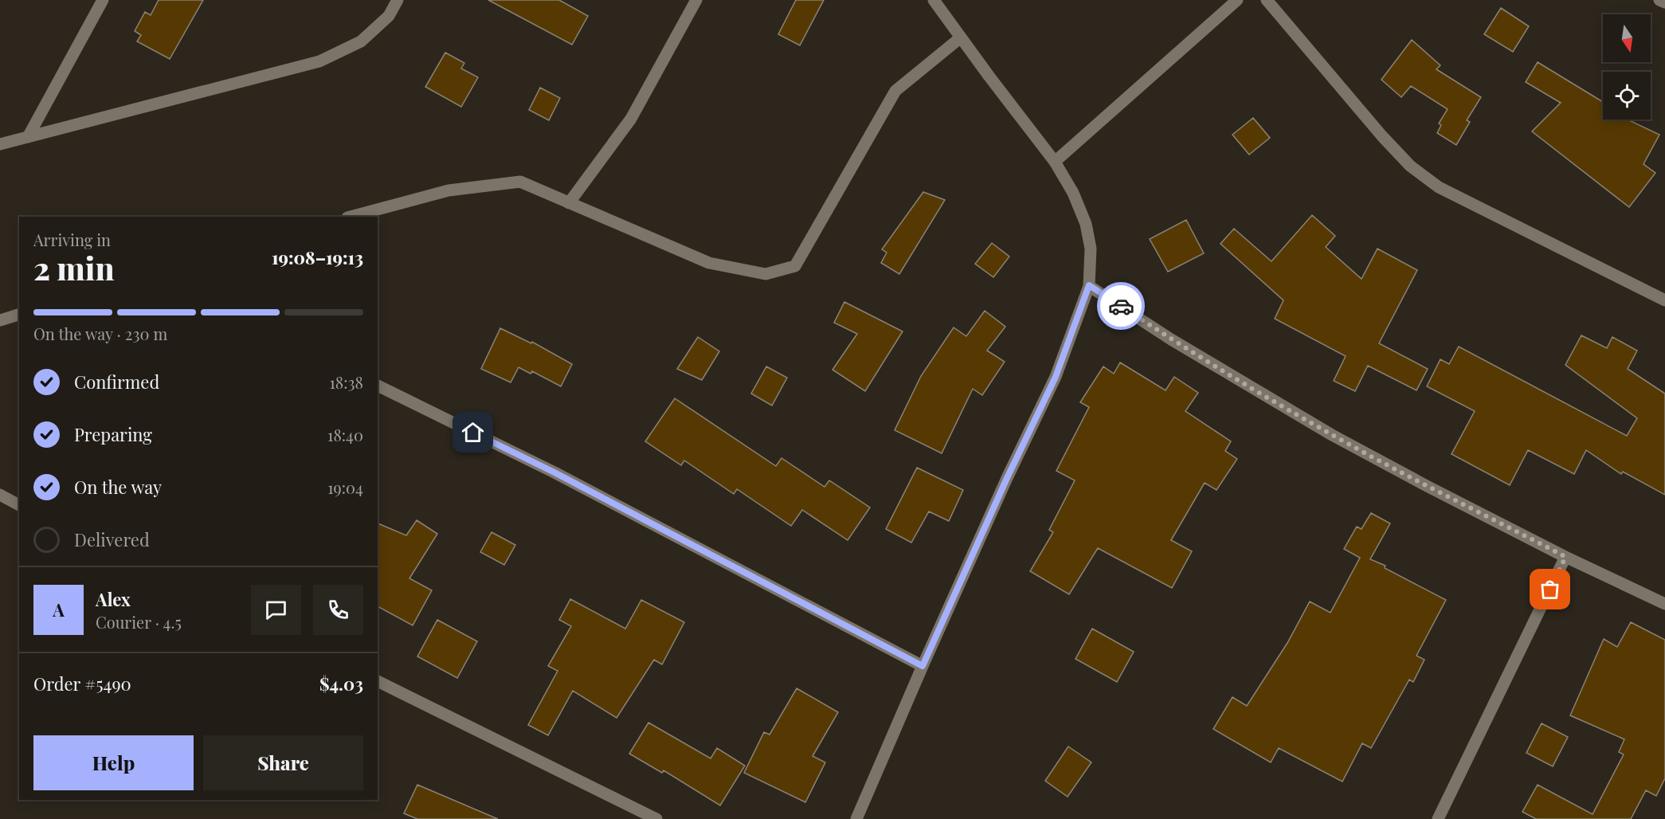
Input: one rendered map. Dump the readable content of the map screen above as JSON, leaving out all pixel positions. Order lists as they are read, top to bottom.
{
  "north": "bottom",
  "page": {
    "heading": ["2 min", "Arriving in", "19:08–19:13"],
    "panel": [
      "Alex",
      "Courier · 4.5",
      "Order #5490",
      "$4.03"
    ],
    "bar": "On the way · 230 m",
    "list": [
      ["Confirmed", "18:38"],
      ["Preparing", "18:40"],
      ["On the way", "19:04"],
      "Delivered"
    ],
    "round": "A",
    "buttons": ["Help", "Share"]
  }
}
